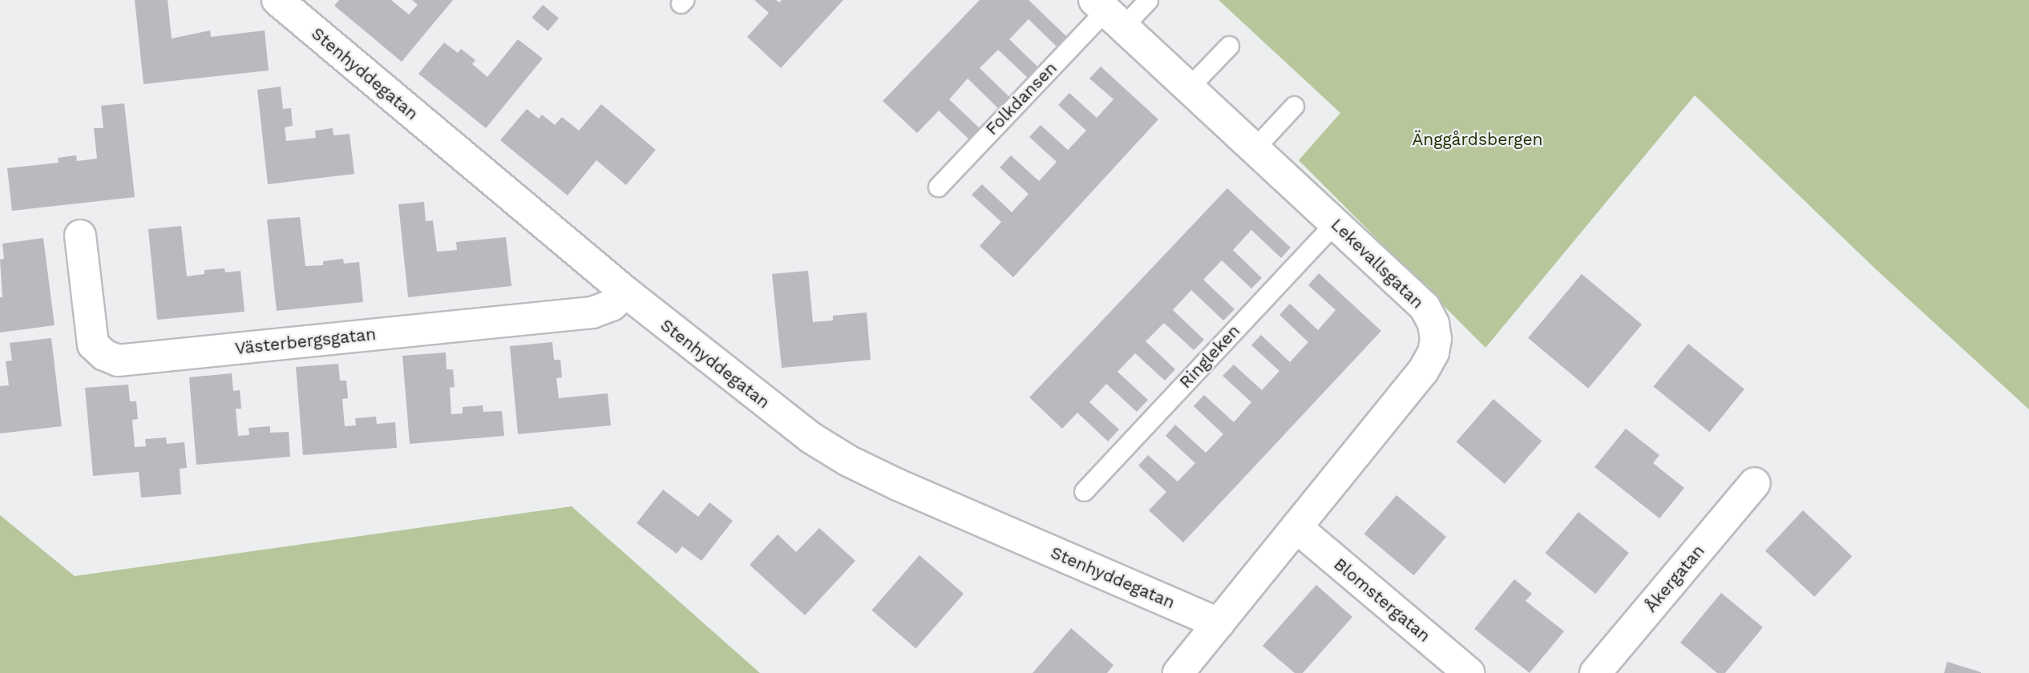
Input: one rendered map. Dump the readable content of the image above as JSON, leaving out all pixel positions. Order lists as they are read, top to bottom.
{
  "streets": {
    "street": [
      "Stenhyddegatan",
      "Lekevallsgatan",
      "Västerbergsgatan",
      "Åkergatan",
      "Blomstergatan"
    ],
    "lane": ["Folkdansen", "Ringleken"]
  },
  "crossings": [
    ["Stenhyddegatan", "Lekevallsgatan"],
    ["Stenhyddegatan", "Västerbergsgatan"],
    ["Folkdansen", "Lekevallsgatan"],
    ["Lekevallsgatan", "Ringleken"],
    ["Lekevallsgatan", "Blomstergatan"]
  ],
  "parks": ["Änggårdsbergen"]
}
